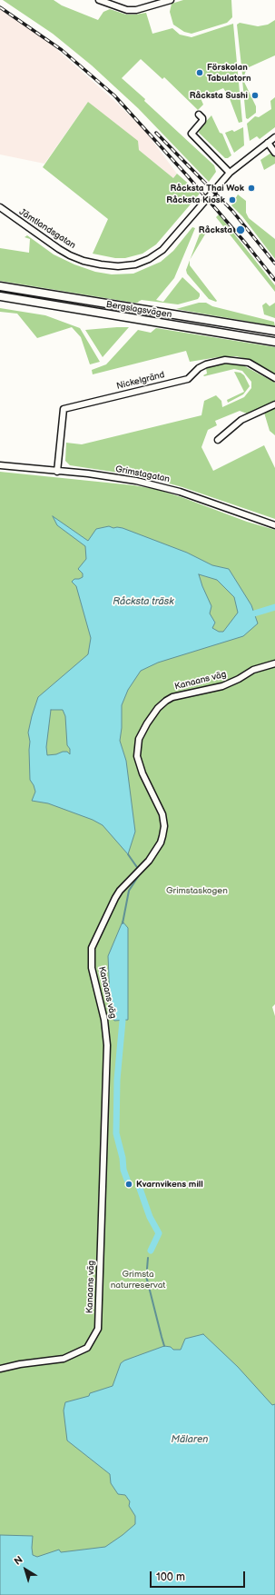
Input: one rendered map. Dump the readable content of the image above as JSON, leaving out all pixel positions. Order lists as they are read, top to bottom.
{
  "streets": {
    "main road": ["Bergslagsvägen"],
    "street": [
      "Jämtlandsgatan",
      "Nickelgränd",
      "Grimstagatan",
      "Kanaans väg"
    ]
  },
  "crossings": [
    ["Nickelgränd", "Grimstagatan"]
  ],
  "water": ["Råcksta träsk", "Mälaren"],
  "parks": ["Grimstaskogen", "Grimsta naturreservat"],
  "places": [
    "Förskolan Tabulatorn",
    "Råcksta Sushi",
    "Råcksta Thai Wok",
    "Råcksta Kiosk",
    "Råcksta",
    "Kvarnvikens mill"
  ],
  "scale_bar": "100 m",
  "north": "top left"
}
